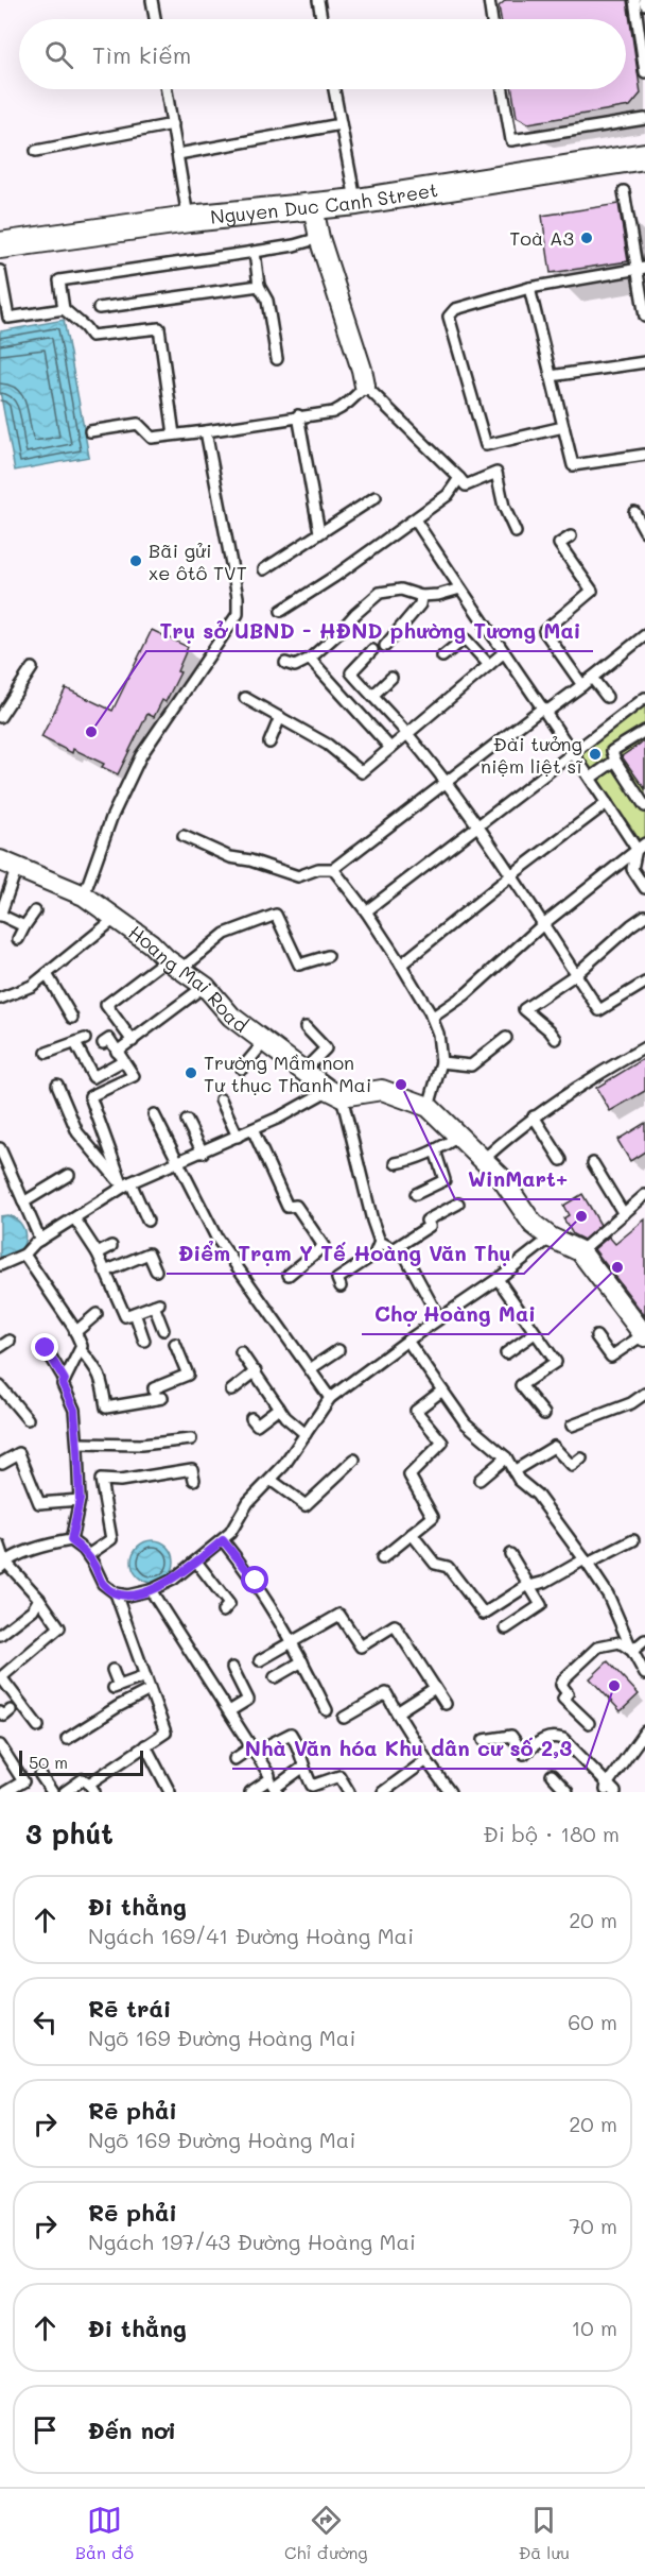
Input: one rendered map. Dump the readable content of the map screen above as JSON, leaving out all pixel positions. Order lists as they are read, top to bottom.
{
  "streets": {
    "street": ["Nguyen Duc Canh Street", "Hoang Mai Road"]
  },
  "places": [
    "Toà A3",
    "Bãi gửi xe ôtô TVT",
    "Trụ sở UBND - HĐND phường Tương Mai",
    "Đài tưởng niệm liệt sĩ",
    "Trường Mầm non Tư thục Thanh Mai",
    "WinMart+",
    "Điểm Trạm Y Tế Hoàng Văn Thụ",
    "Chợ Hoàng Mai",
    "Nhà Văn hóa Khu dân cư số 2,3"
  ],
  "scale_bar": "50 m",
  "page": {
    "search": "Tìm kiếm",
    "scale": "50 m",
    "heading": ["3 phút", "Đi bộ · 180 m"],
    "list": [
      ["Đi thẳng", "Ngách 169/41 Đường Hoàng Mai", "20 m"],
      ["Rẽ trái", "Ngõ 169 Đường Hoàng Mai", "60 m"],
      ["Rẽ phải", "Ngõ 169 Đường Hoàng Mai", "20 m"],
      ["Rẽ phải", "Ngách 197/43 Đường Hoàng Mai", "70 m"],
      ["Đi thẳng", "10 m"],
      "Đến nơi"
    ],
    "nav": ["Bản đồ", "Chỉ đường", "Đã lưu"]
  }
}
